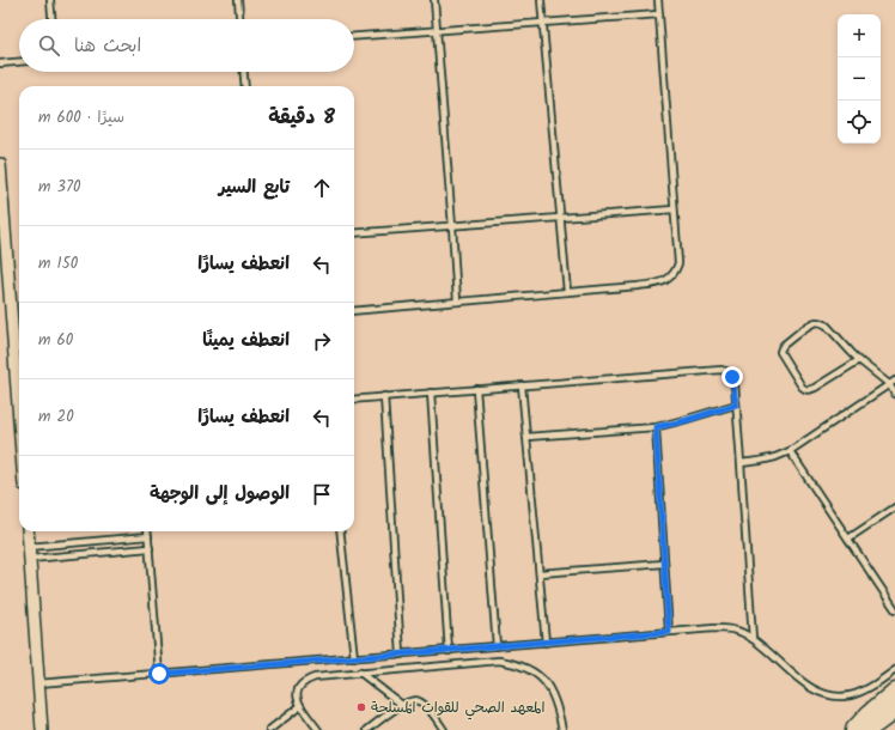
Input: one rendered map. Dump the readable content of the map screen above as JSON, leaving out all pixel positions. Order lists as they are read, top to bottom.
{
  "places": ["المعهد الصحي للقوات المسلحة"],
  "page": {
    "map_buttons": ["+", "−"],
    "search": "ابحث هنا",
    "heading": ["8 دقيقة", "سيرًا · 600 m"],
    "list": [
      ["تابع السير", "370 m"],
      ["انعطف يسارًا", "150 m"],
      ["انعطف يمينًا", "60 m"],
      ["انعطف يسارًا", "20 m"],
      "الوصول إلى الوجهة"
    ]
  }
}
